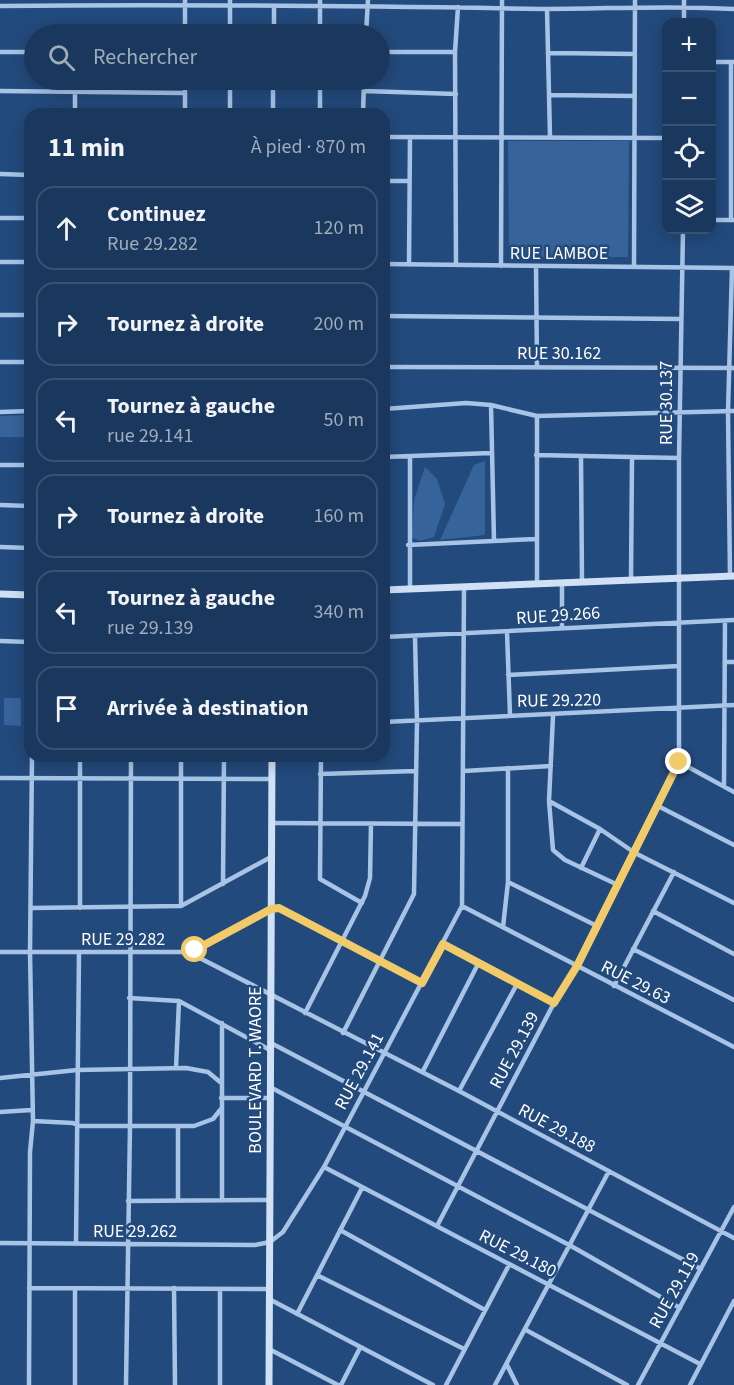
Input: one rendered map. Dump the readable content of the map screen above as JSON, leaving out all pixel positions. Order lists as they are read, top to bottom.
{
  "streets": {
    "street": [
      "RUE LAMBOE",
      "RUE 30.162",
      "RUE 30.137",
      "RUE 29.266",
      "RUE 29.220",
      "RUE 29.282",
      "RUE 29.63",
      "RUE 29.139",
      "BOULEVARD T. WAORE",
      "RUE 29.141",
      "RUE 29.188",
      "RUE 29.262",
      "RUE 29.180",
      "RUE 29.119"
    ]
  },
  "crossings": [
    ["RUE LAMBOE", "RUE 30.137"],
    ["RUE 30.162", "RUE 30.137"],
    ["RUE 30.137", "RUE 29.139"],
    ["RUE 29.266", "RUE 29.139"],
    ["RUE 29.220", "RUE 29.139"],
    ["RUE 29.282", "BOULEVARD T. WAORE"],
    ["RUE 29.282", "RUE 29.188"],
    ["RUE 29.63", "RUE 29.139"],
    ["RUE 29.63", "RUE 29.141"],
    ["RUE 29.139", "RUE 29.188"],
    ["RUE 29.139", "RUE 29.180"],
    ["BOULEVARD T. WAORE", "RUE 29.141"],
    ["BOULEVARD T. WAORE", "RUE 29.188"],
    ["BOULEVARD T. WAORE", "RUE 29.262"],
    ["RUE 29.141", "RUE 29.188"],
    ["RUE 29.141", "RUE 29.262"],
    ["RUE 29.141", "RUE 29.180"],
    ["RUE 29.188", "RUE 29.119"],
    ["RUE 29.180", "RUE 29.119"]
  ],
  "page": {
    "map_buttons": ["+", "−"],
    "search": "Rechercher",
    "heading": ["11 min", "À pied · 870 m"],
    "list": [
      ["Continuez", "Rue 29.282", "120 m"],
      ["Tournez à droite", "200 m"],
      ["Tournez à gauche", "rue 29.141", "50 m"],
      ["Tournez à droite", "160 m"],
      ["Tournez à gauche", "rue 29.139", "340 m"],
      "Arrivée à destination"
    ]
  }
}
